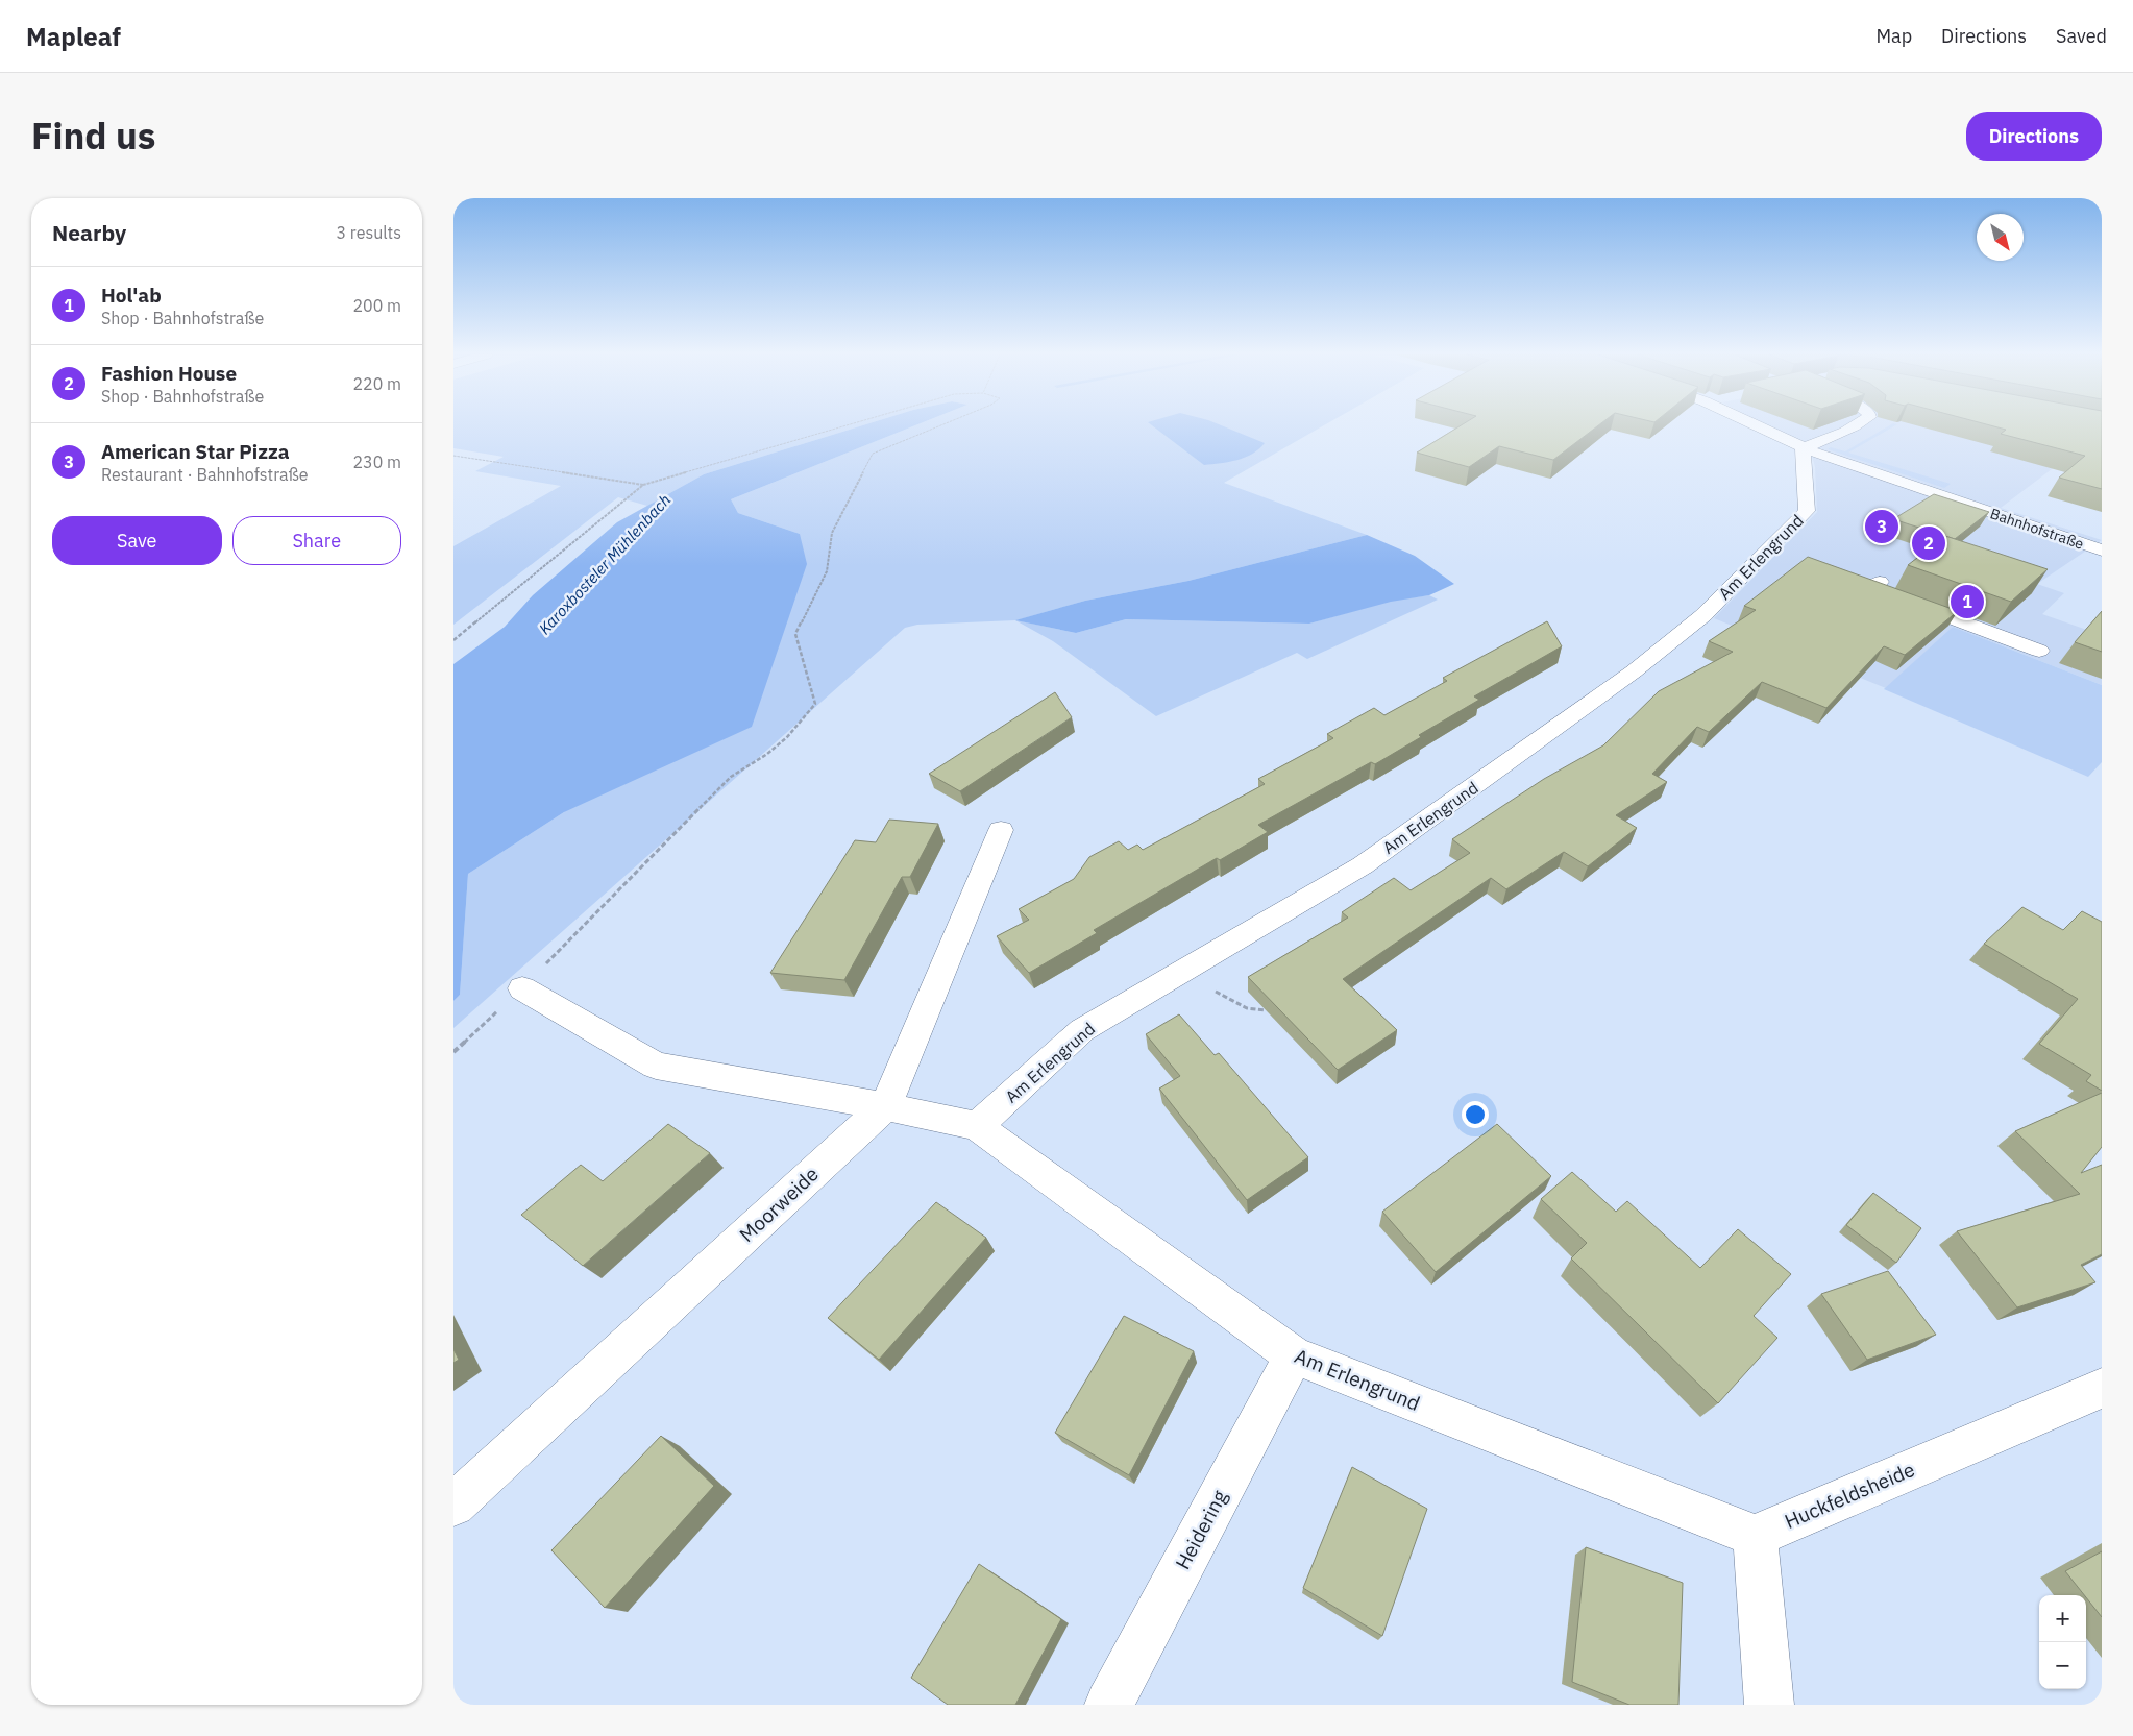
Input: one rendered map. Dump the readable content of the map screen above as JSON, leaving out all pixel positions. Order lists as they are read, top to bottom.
{
  "streets": {
    "street": [
      "Bahnhofstraße",
      "Am Erlengrund",
      "Moorweide",
      "Huckfeldsheide",
      "Heidering"
    ]
  },
  "crossings": [
    ["Bahnhofstraße", "Am Erlengrund"],
    ["Am Erlengrund", "Moorweide"],
    ["Am Erlengrund", "Huckfeldsheide"],
    ["Am Erlengrund", "Heidering"]
  ],
  "water": ["Karoxbosteler Mühlenbach"],
  "north": "bottom right",
  "page": {
    "header": "Mapleaf",
    "nav": ["Map", "Directions", "Saved"],
    "title": "Find us",
    "buttons": [
      "Directions",
      ["Save", "Share"]
    ],
    "heading": ["Nearby", "3 results"],
    "list": [
      {
        "mark": "1",
        "name": "Hol'ab",
        "note": "Shop · Bahnhofstraße",
        "value": "200 m"
      },
      {
        "mark": "2",
        "name": "Fashion House",
        "note": "Shop · Bahnhofstraße",
        "value": "220 m"
      },
      {
        "mark": "3",
        "name": "American Star Pizza",
        "note": "Restaurant · Bahnhofstraße",
        "value": "230 m"
      }
    ],
    "pins": ["3", "2", "1"],
    "map_buttons": ["+", "−"]
  }
}
